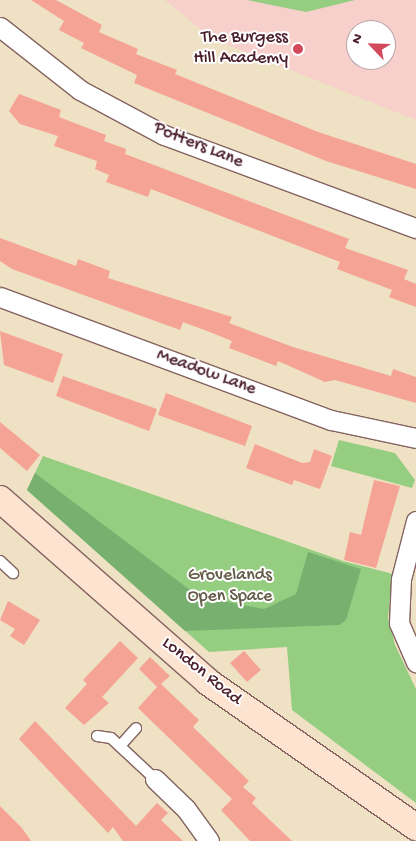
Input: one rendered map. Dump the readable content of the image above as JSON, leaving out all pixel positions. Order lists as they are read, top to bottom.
{
  "streets": {
    "main road": ["London Road"],
    "street": ["Potters Lane", "Meadow Lane"]
  },
  "parks": ["Grovelands Open Space"],
  "places": ["The Burgess Hill Academy"],
  "north": "top left"
}
